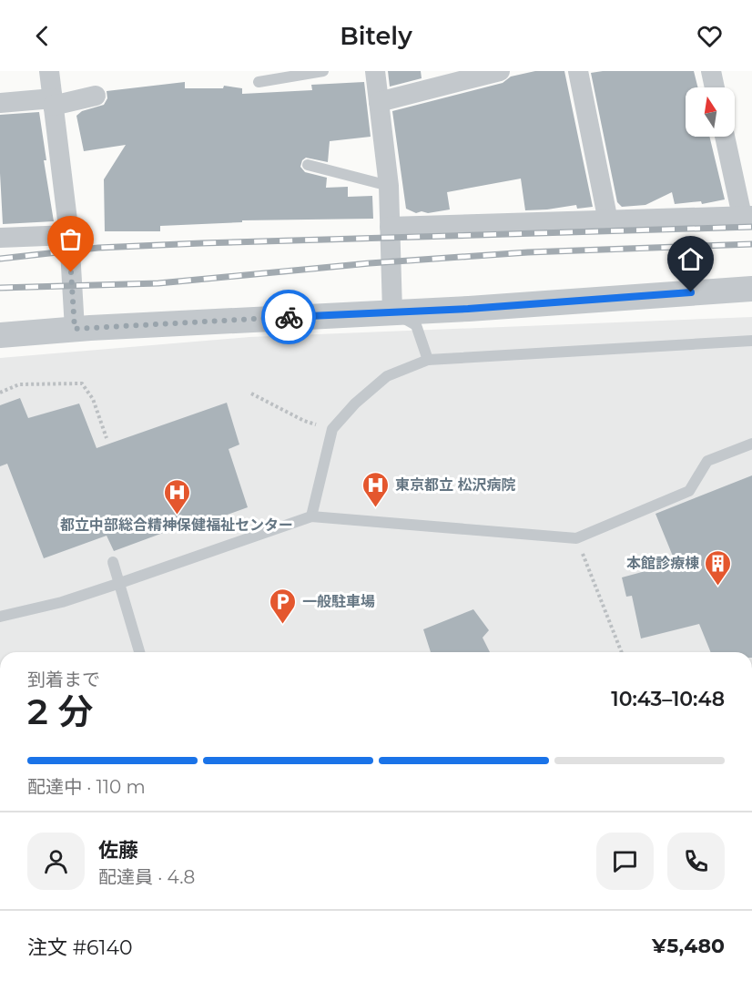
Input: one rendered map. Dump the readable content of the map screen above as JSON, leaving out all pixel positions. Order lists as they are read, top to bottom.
{
  "places": {
    "hospital": ["東京都立 松沢病院", "都立中部総合精神保健福祉センター"],
    "building": ["本館診療棟"],
    "parking": ["一般駐車場"]
  },
  "north": "top",
  "page": {
    "header": "Bitely",
    "heading": ["2 分", "到着まで", "10:43–10:48"],
    "panel": [
      "佐藤",
      "配達員 · 4.8",
      "注文 #6140",
      "¥5,480"
    ],
    "bar": "配達中 · 110 m"
  }
}
